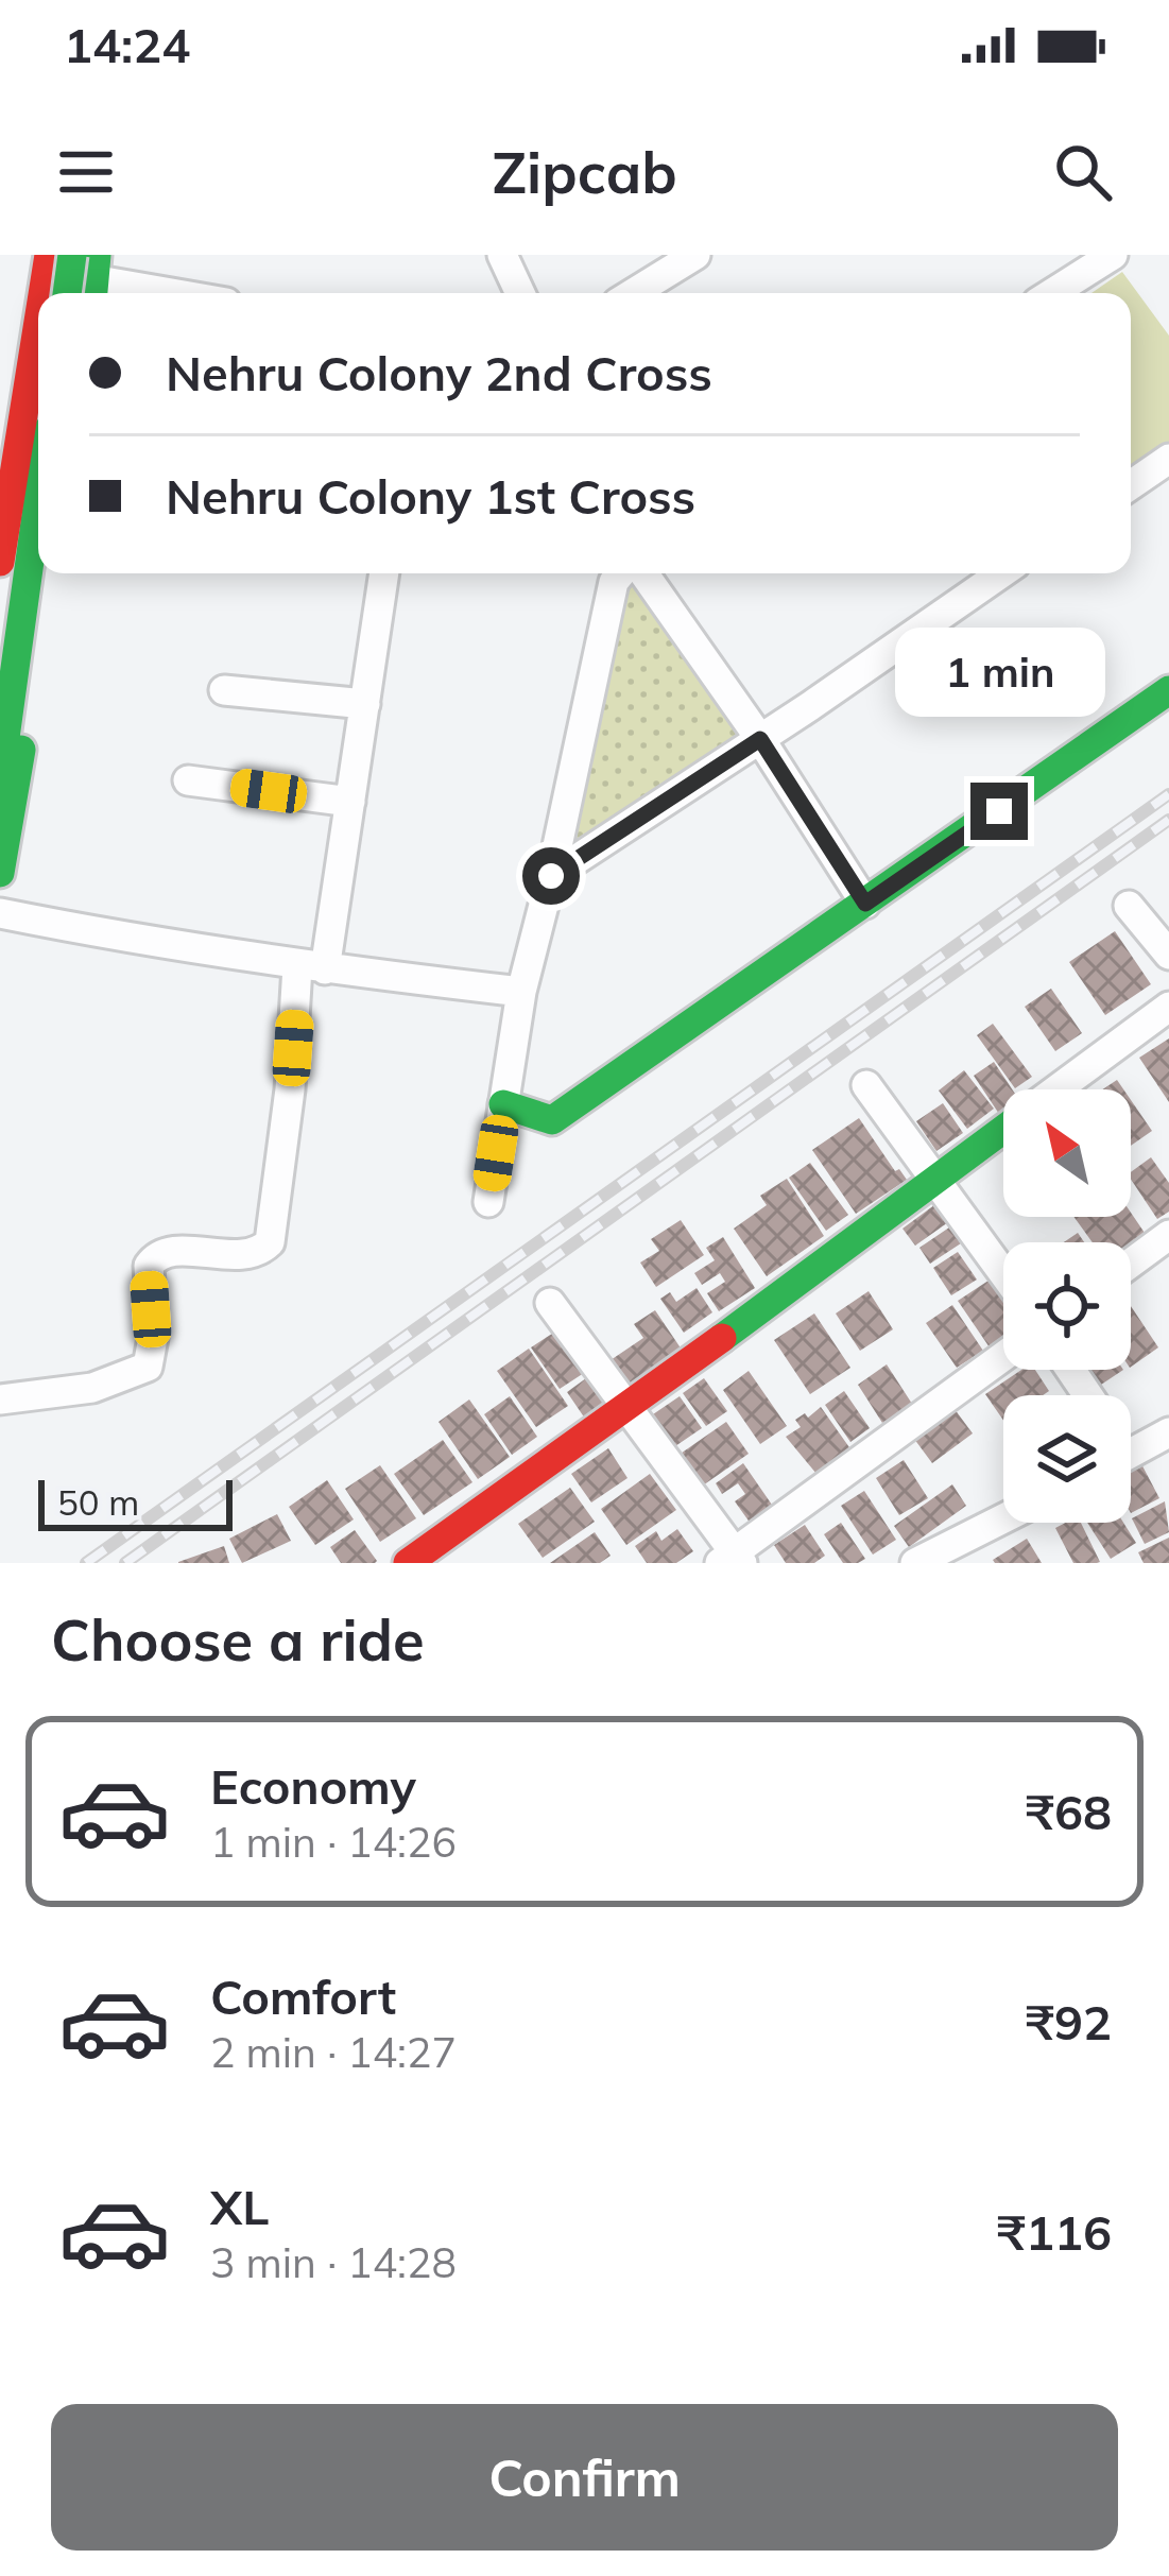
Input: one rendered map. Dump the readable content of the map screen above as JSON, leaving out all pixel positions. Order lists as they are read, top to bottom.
{
  "scale_bar": "50 m",
  "north": "top left",
  "page": {
    "status": "14:24",
    "header": "Zipcab",
    "banner": ["Nehru Colony 2nd Cross", "Nehru Colony 1st Cross"],
    "bubble": "1 min",
    "scale": "50 m",
    "heading": "Choose a ride",
    "list": [
      {
        "name": "Economy",
        "note": "1 min · 14:26",
        "value": "₹68"
      },
      {
        "name": "Comfort",
        "note": "2 min · 14:27",
        "value": "₹92"
      },
      {
        "name": "XL",
        "note": "3 min · 14:28",
        "value": "₹116"
      }
    ],
    "buttons": "Confirm"
  }
}
